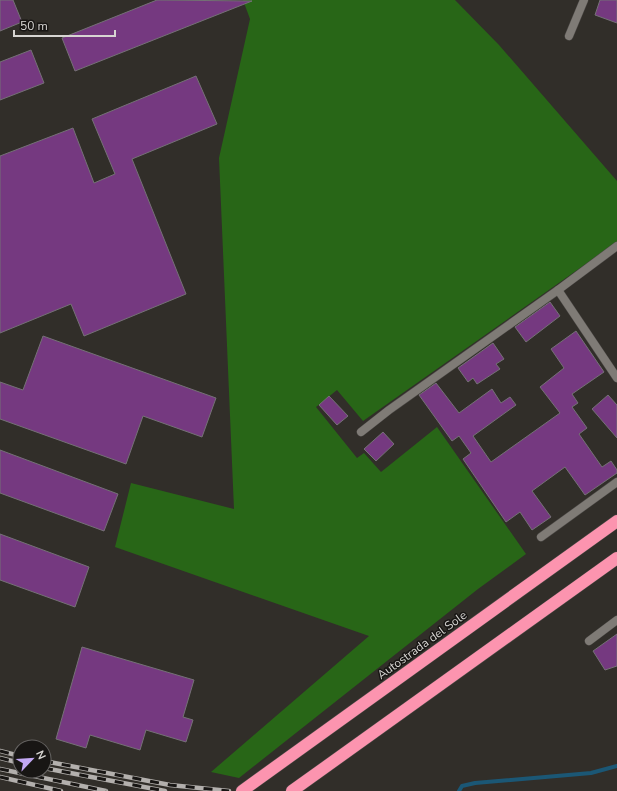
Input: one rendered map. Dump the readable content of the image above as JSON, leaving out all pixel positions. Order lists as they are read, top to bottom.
{
  "streets": {
    "highway": ["Autostrada del Sole"]
  },
  "scale_bar": "50 m",
  "north": "top right"
}
